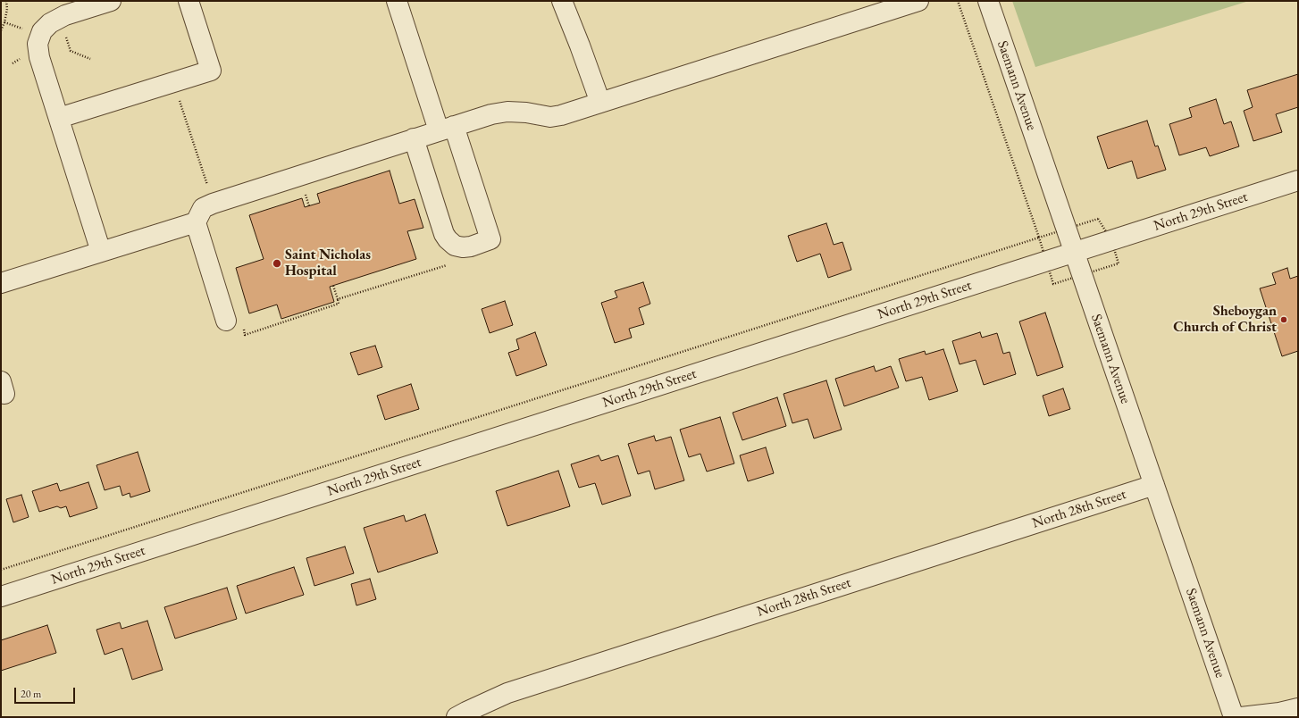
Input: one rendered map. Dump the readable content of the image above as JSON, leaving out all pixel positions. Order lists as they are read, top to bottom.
{
  "streets": {
    "street": ["Saemann Avenue", "North 29th Street", "North 28th Street"]
  },
  "crossings": [
    ["Saemann Avenue", "North 29th Street"],
    ["Saemann Avenue", "North 28th Street"]
  ],
  "places": ["Saint Nicholas Hospital", "Sheboygan Church of Christ"],
  "scale_bar": "20 m"
}
